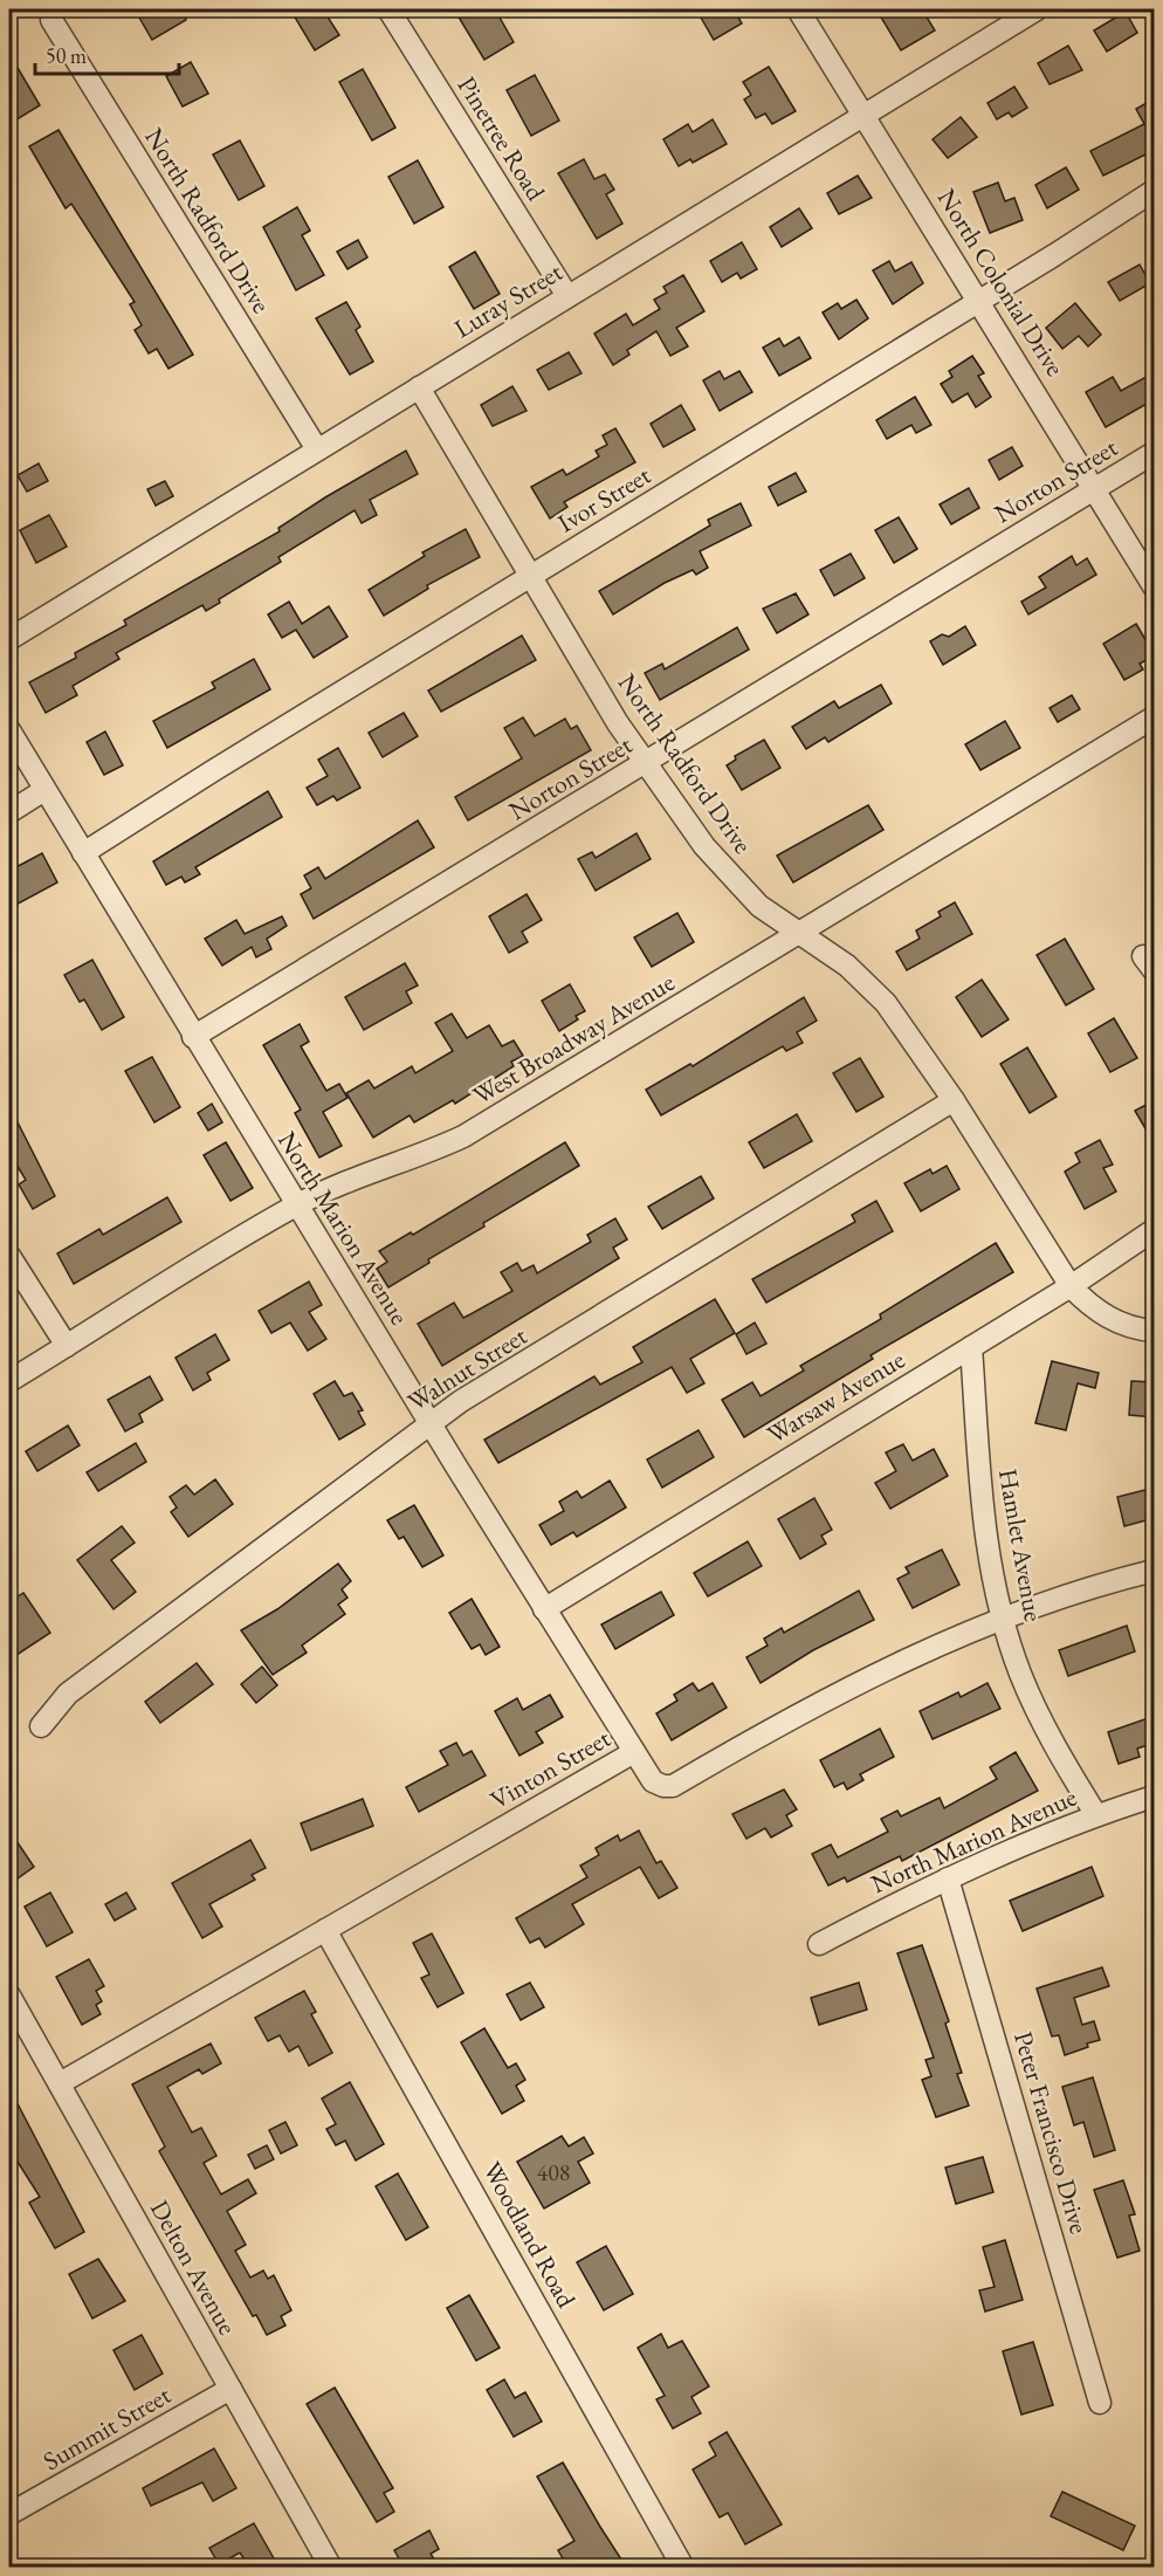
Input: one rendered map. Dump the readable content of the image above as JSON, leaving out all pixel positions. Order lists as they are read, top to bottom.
{
  "streets": {
    "street": [
      "Pinetree Road",
      "North Radford Drive",
      "North Colonial Drive",
      "Luray Street",
      "Norton Street",
      "Ivor Street",
      "West Broadway Avenue",
      "North Marion Avenue",
      "Walnut Street",
      "Warsaw Avenue",
      "Hamlet Avenue",
      "Vinton Street",
      "Peter Francisco Drive",
      "Woodland Road",
      "Delton Avenue",
      "Summit Street"
    ]
  },
  "crossings": [
    ["Pinetree Road", "Luray Street"],
    ["North Radford Drive", "Luray Street"],
    ["North Radford Drive", "Norton Street"],
    ["North Radford Drive", "Ivor Street"],
    ["North Radford Drive", "West Broadway Avenue"],
    ["North Radford Drive", "Walnut Street"],
    ["North Radford Drive", "Warsaw Avenue"],
    ["North Colonial Drive", "Luray Street"],
    ["North Colonial Drive", "Norton Street"],
    ["North Colonial Drive", "Ivor Street"],
    ["Norton Street", "North Marion Avenue"],
    ["Ivor Street", "North Marion Avenue"],
    ["West Broadway Avenue", "North Marion Avenue"],
    ["North Marion Avenue", "Walnut Street"],
    ["North Marion Avenue", "Warsaw Avenue"],
    ["North Marion Avenue", "Hamlet Avenue"],
    ["North Marion Avenue", "Vinton Street"],
    ["North Marion Avenue", "Peter Francisco Drive"],
    ["Warsaw Avenue", "Hamlet Avenue"],
    ["Hamlet Avenue", "Vinton Street"],
    ["Vinton Street", "Woodland Road"],
    ["Vinton Street", "Delton Avenue"],
    ["Delton Avenue", "Summit Street"]
  ],
  "house_numbers": ["408"],
  "scale_bar": "50 m"
}
